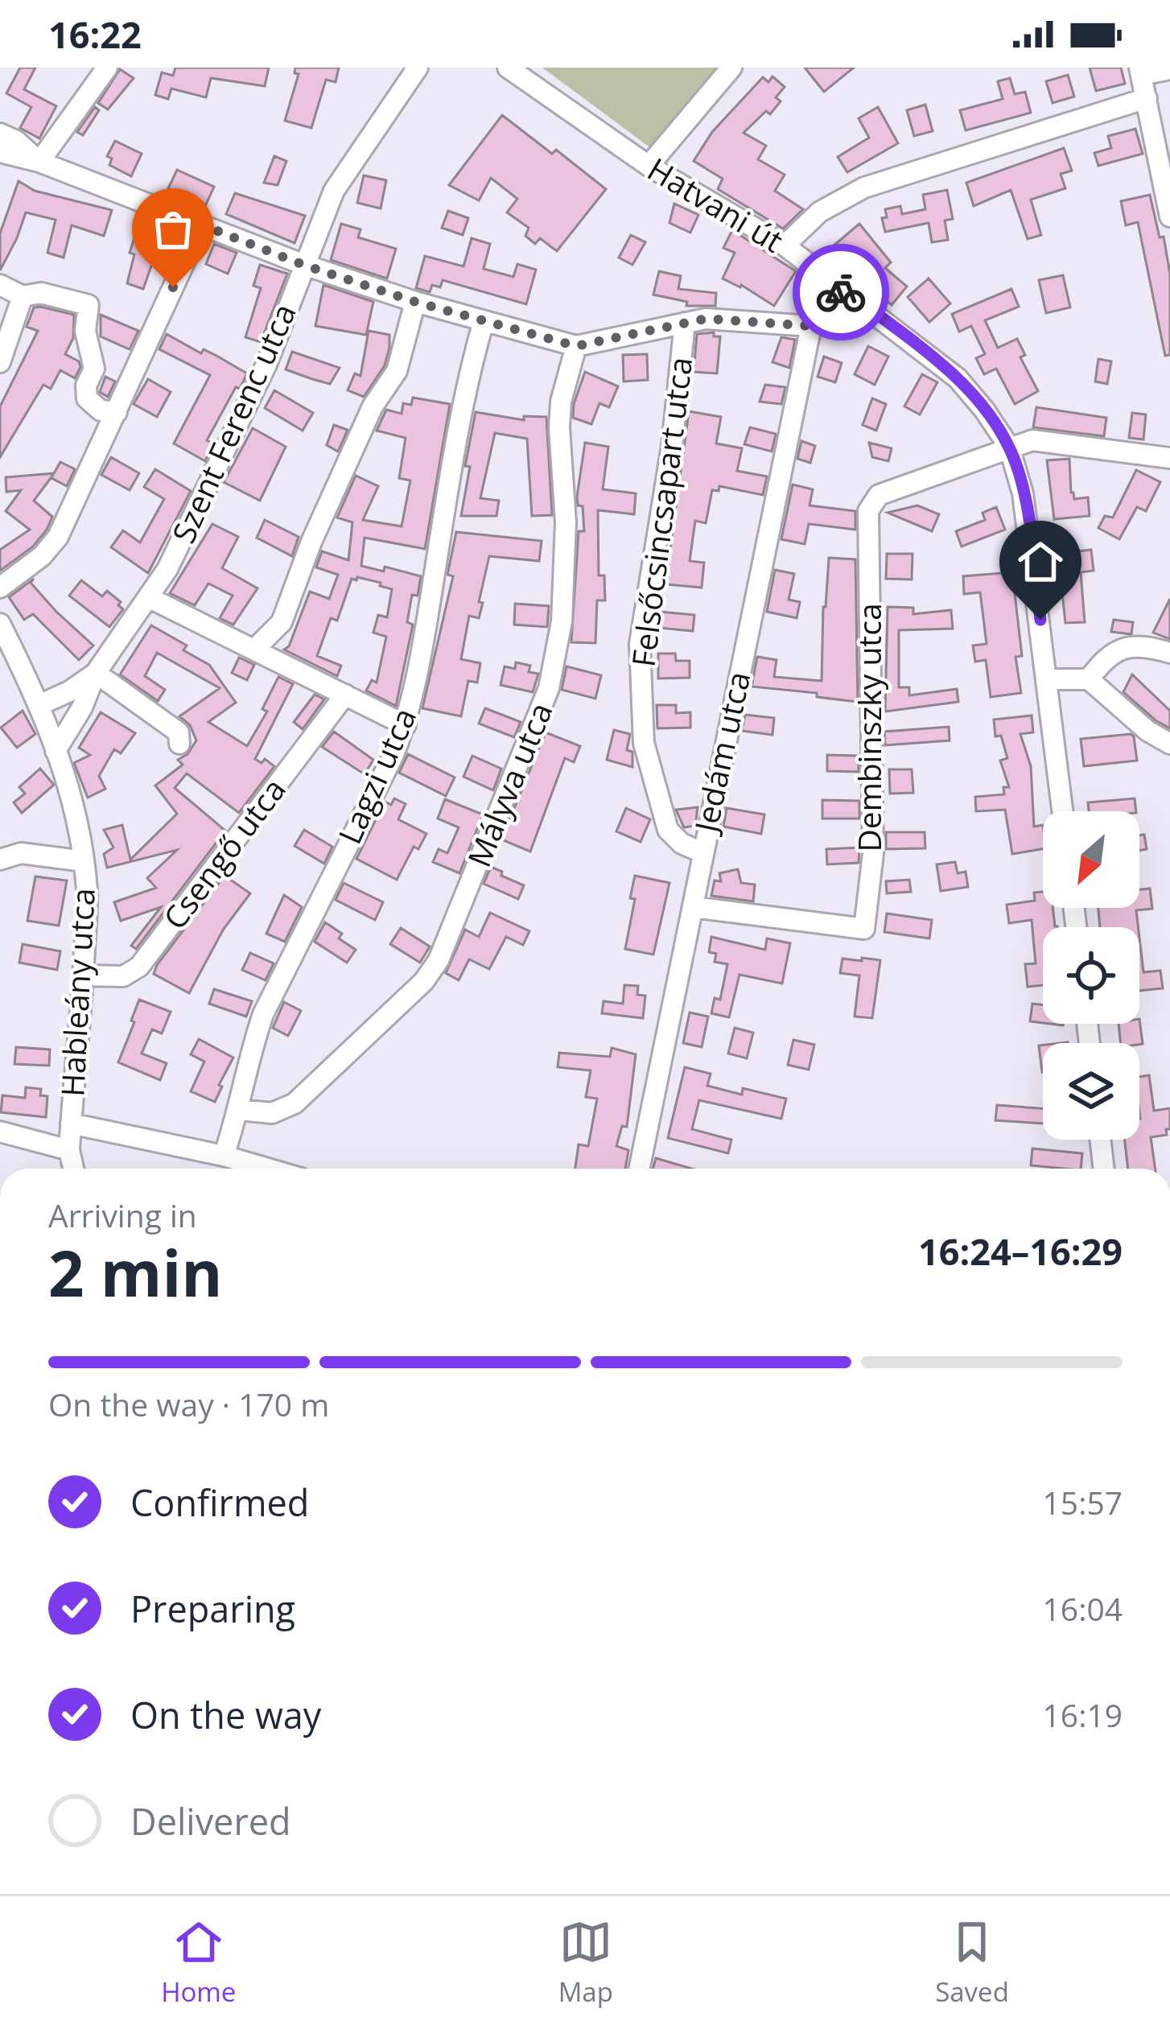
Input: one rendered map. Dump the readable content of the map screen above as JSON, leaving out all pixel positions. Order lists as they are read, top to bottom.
{
  "streets": {
    "street": [
      "Hatvani út",
      "Szent Ferenc utca",
      "Felsőcsincsapart utca",
      "Dembinszky utca",
      "Jedám utca",
      "Lagzi utca",
      "Mályva utca",
      "Csengő utca",
      "Hableány utca"
    ]
  },
  "crossings": [
    ["Hatvani út", "Dembinszky utca"],
    ["Szent Ferenc utca", "Hableány utca"],
    ["Felsőcsincsapart utca", "Jedám utca"],
    ["Dembinszky utca", "Jedám utca"],
    ["Lagzi utca", "Mályva utca"],
    ["Csengő utca", "Hableány utca"]
  ],
  "north": "bottom left",
  "page": {
    "status": "16:22",
    "heading": ["2 min", "Arriving in", "16:24–16:29"],
    "bar": "On the way · 170 m",
    "list": [
      ["Confirmed", "15:57"],
      ["Preparing", "16:04"],
      ["On the way", "16:19"],
      "Delivered"
    ],
    "tabs": ["Home", "Map", "Saved"]
  }
}
